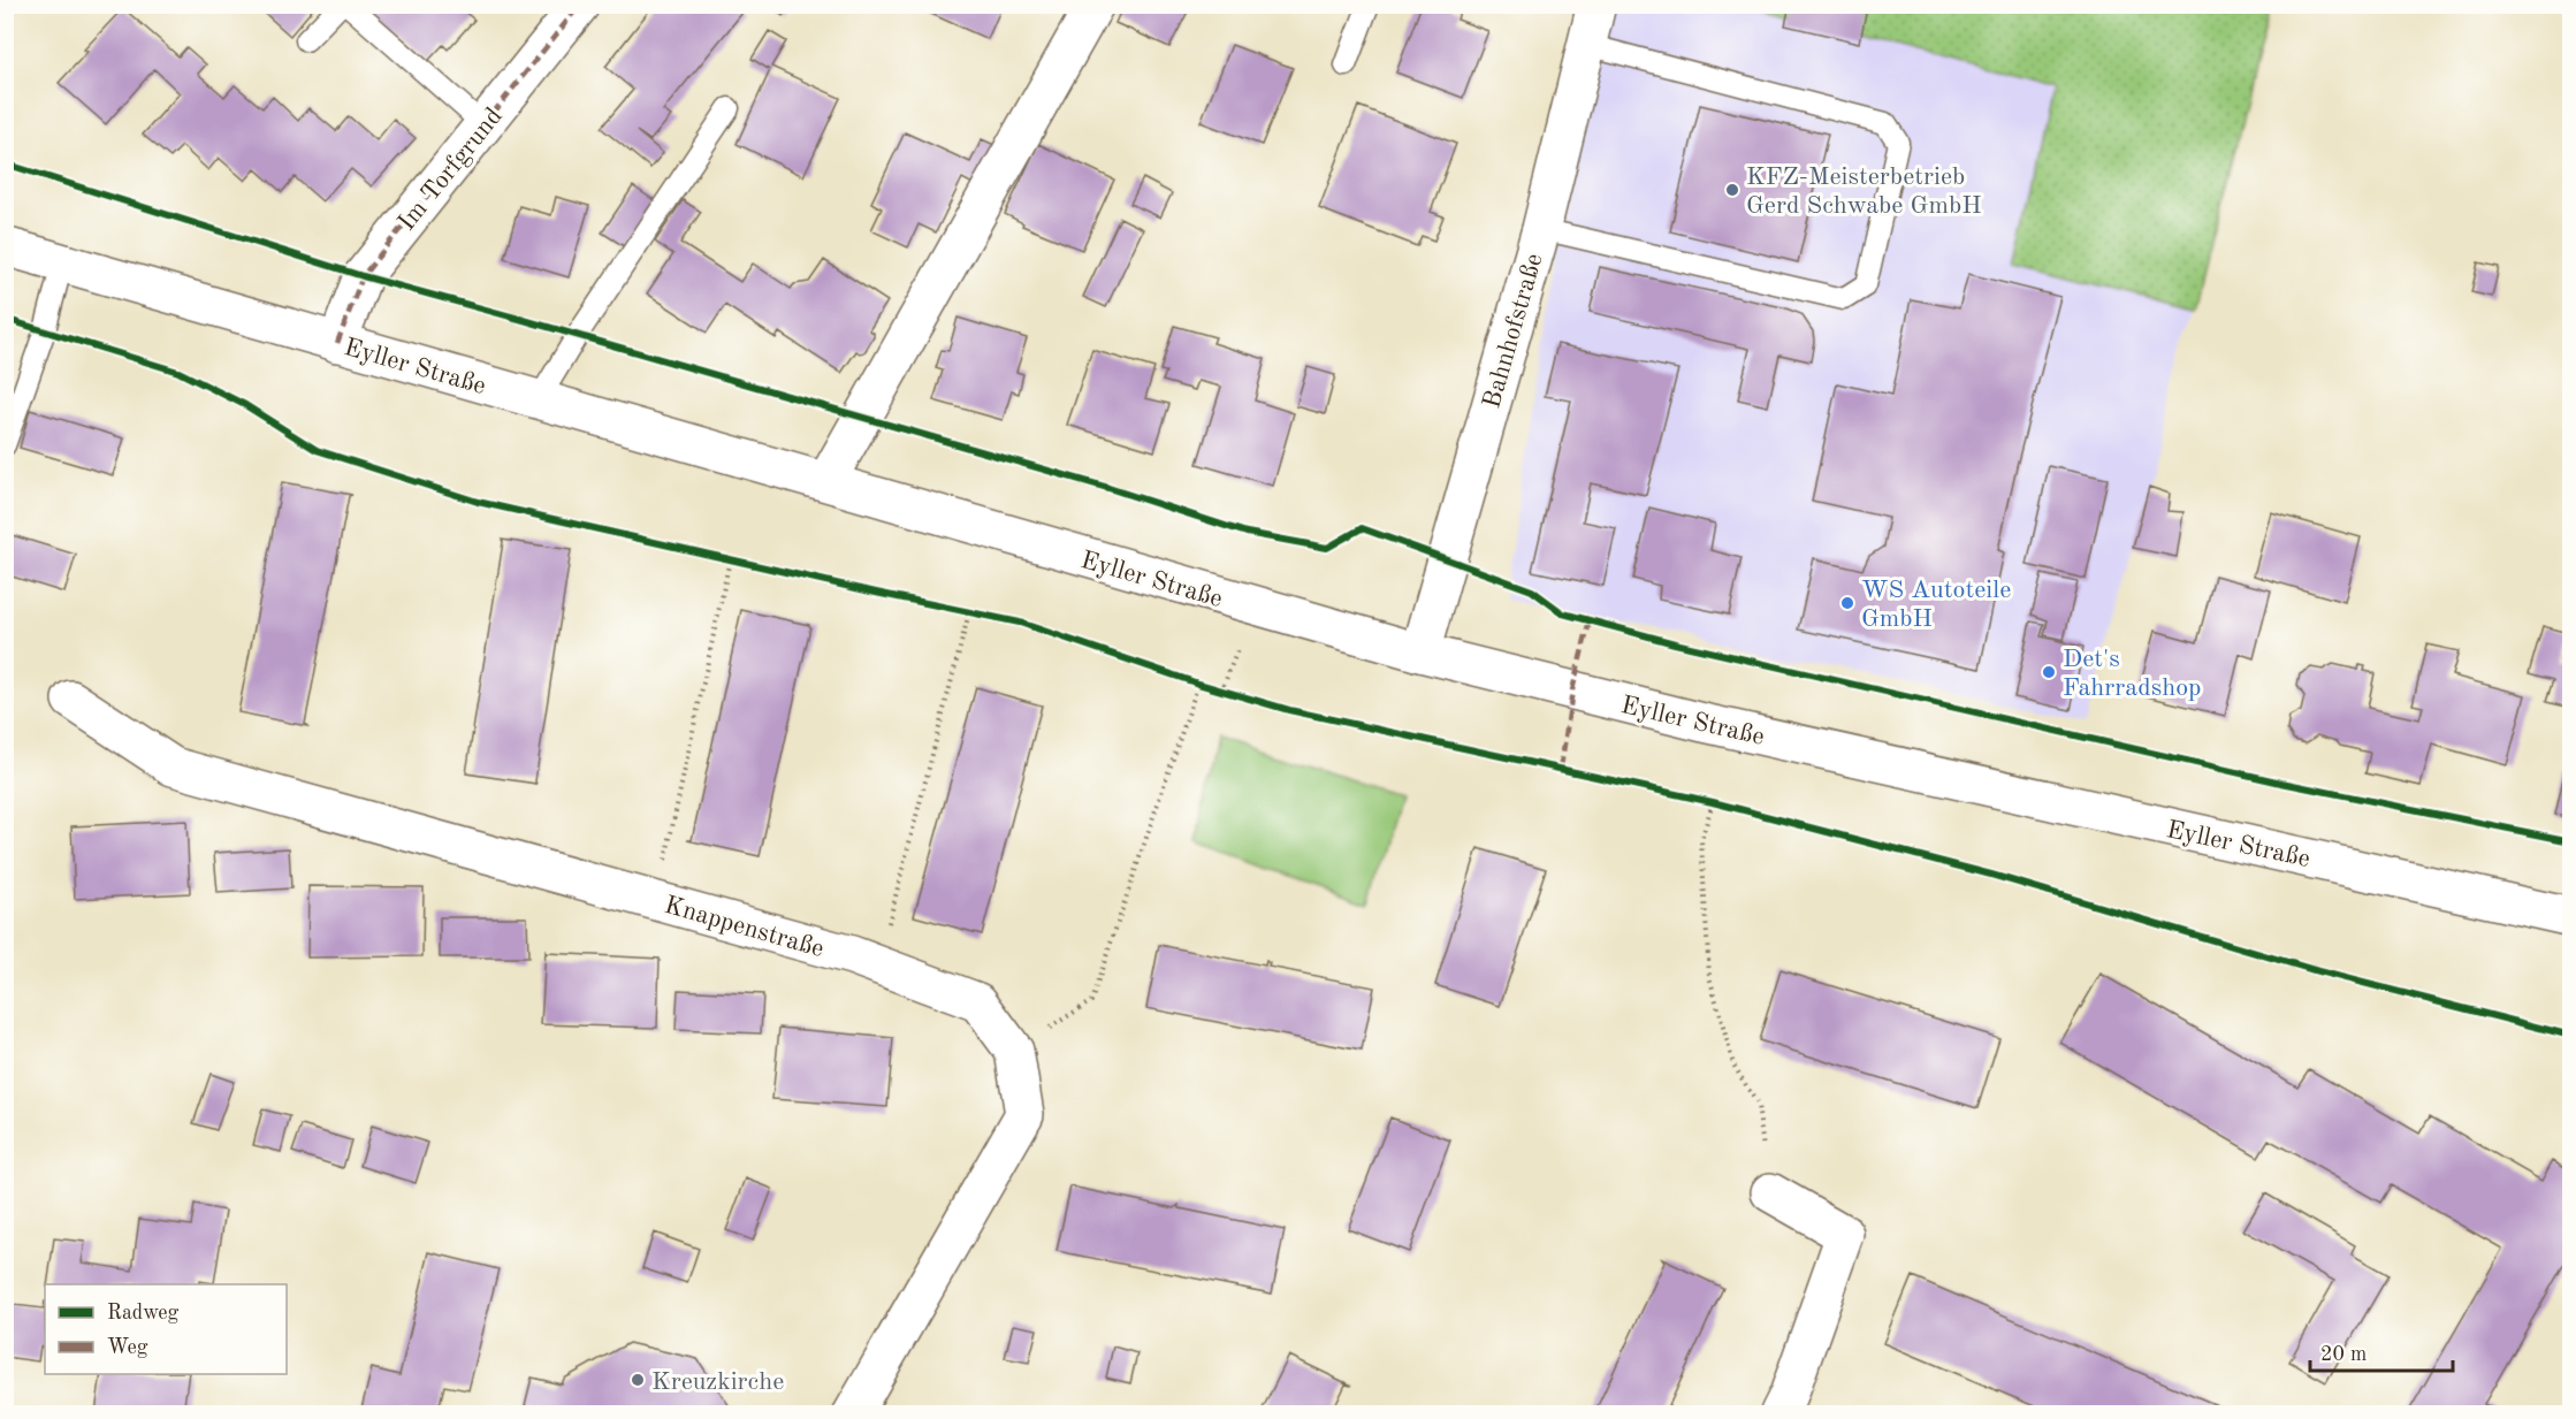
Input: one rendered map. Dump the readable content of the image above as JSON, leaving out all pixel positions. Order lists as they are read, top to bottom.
{
  "streets": {
    "street": [
      "Im Torfgrund",
      "Bahnhofstraße",
      "Eyller Straße",
      "Knappenstraße"
    ]
  },
  "crossings": [
    ["Im Torfgrund", "Eyller Straße"],
    ["Bahnhofstraße", "Eyller Straße"]
  ],
  "places": [
    "KFZ-Meisterbetrieb Gerd Schwabe GmbH",
    "WS Autoteile GmbH",
    "Det's Fahrradshop",
    "Kreuzkirche"
  ],
  "legend": ["Radweg", "Weg"],
  "scale_bar": "20 m"
}
